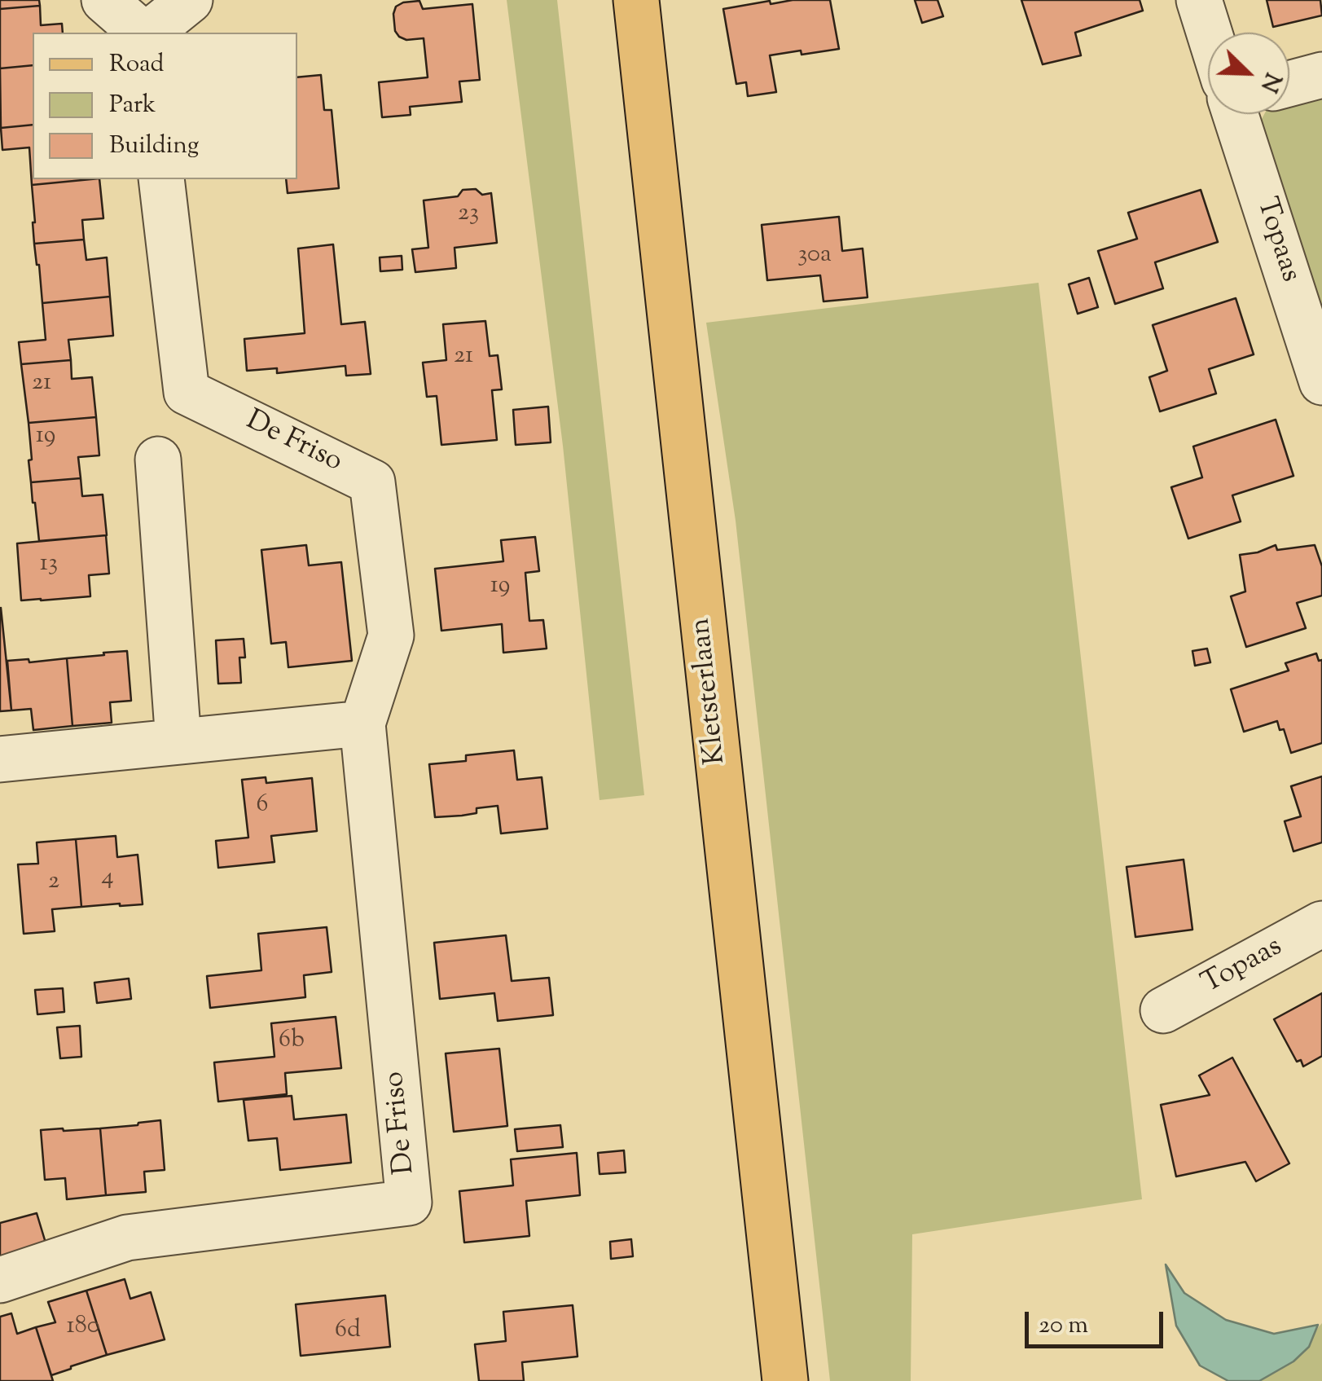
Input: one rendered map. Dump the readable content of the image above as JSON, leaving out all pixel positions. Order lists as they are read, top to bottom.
{
  "streets": {
    "main road": ["Kletsterlaan"],
    "street": ["Topaas", "De Friso"]
  },
  "house_numbers": [
    "23",
    "30a",
    "21",
    "21",
    "19",
    "13",
    "19",
    "6",
    "4",
    "2",
    "6b",
    "180",
    "6d"
  ],
  "legend": ["Road", "Park", "Building"],
  "scale_bar": "20 m",
  "north": "bottom right"
}
